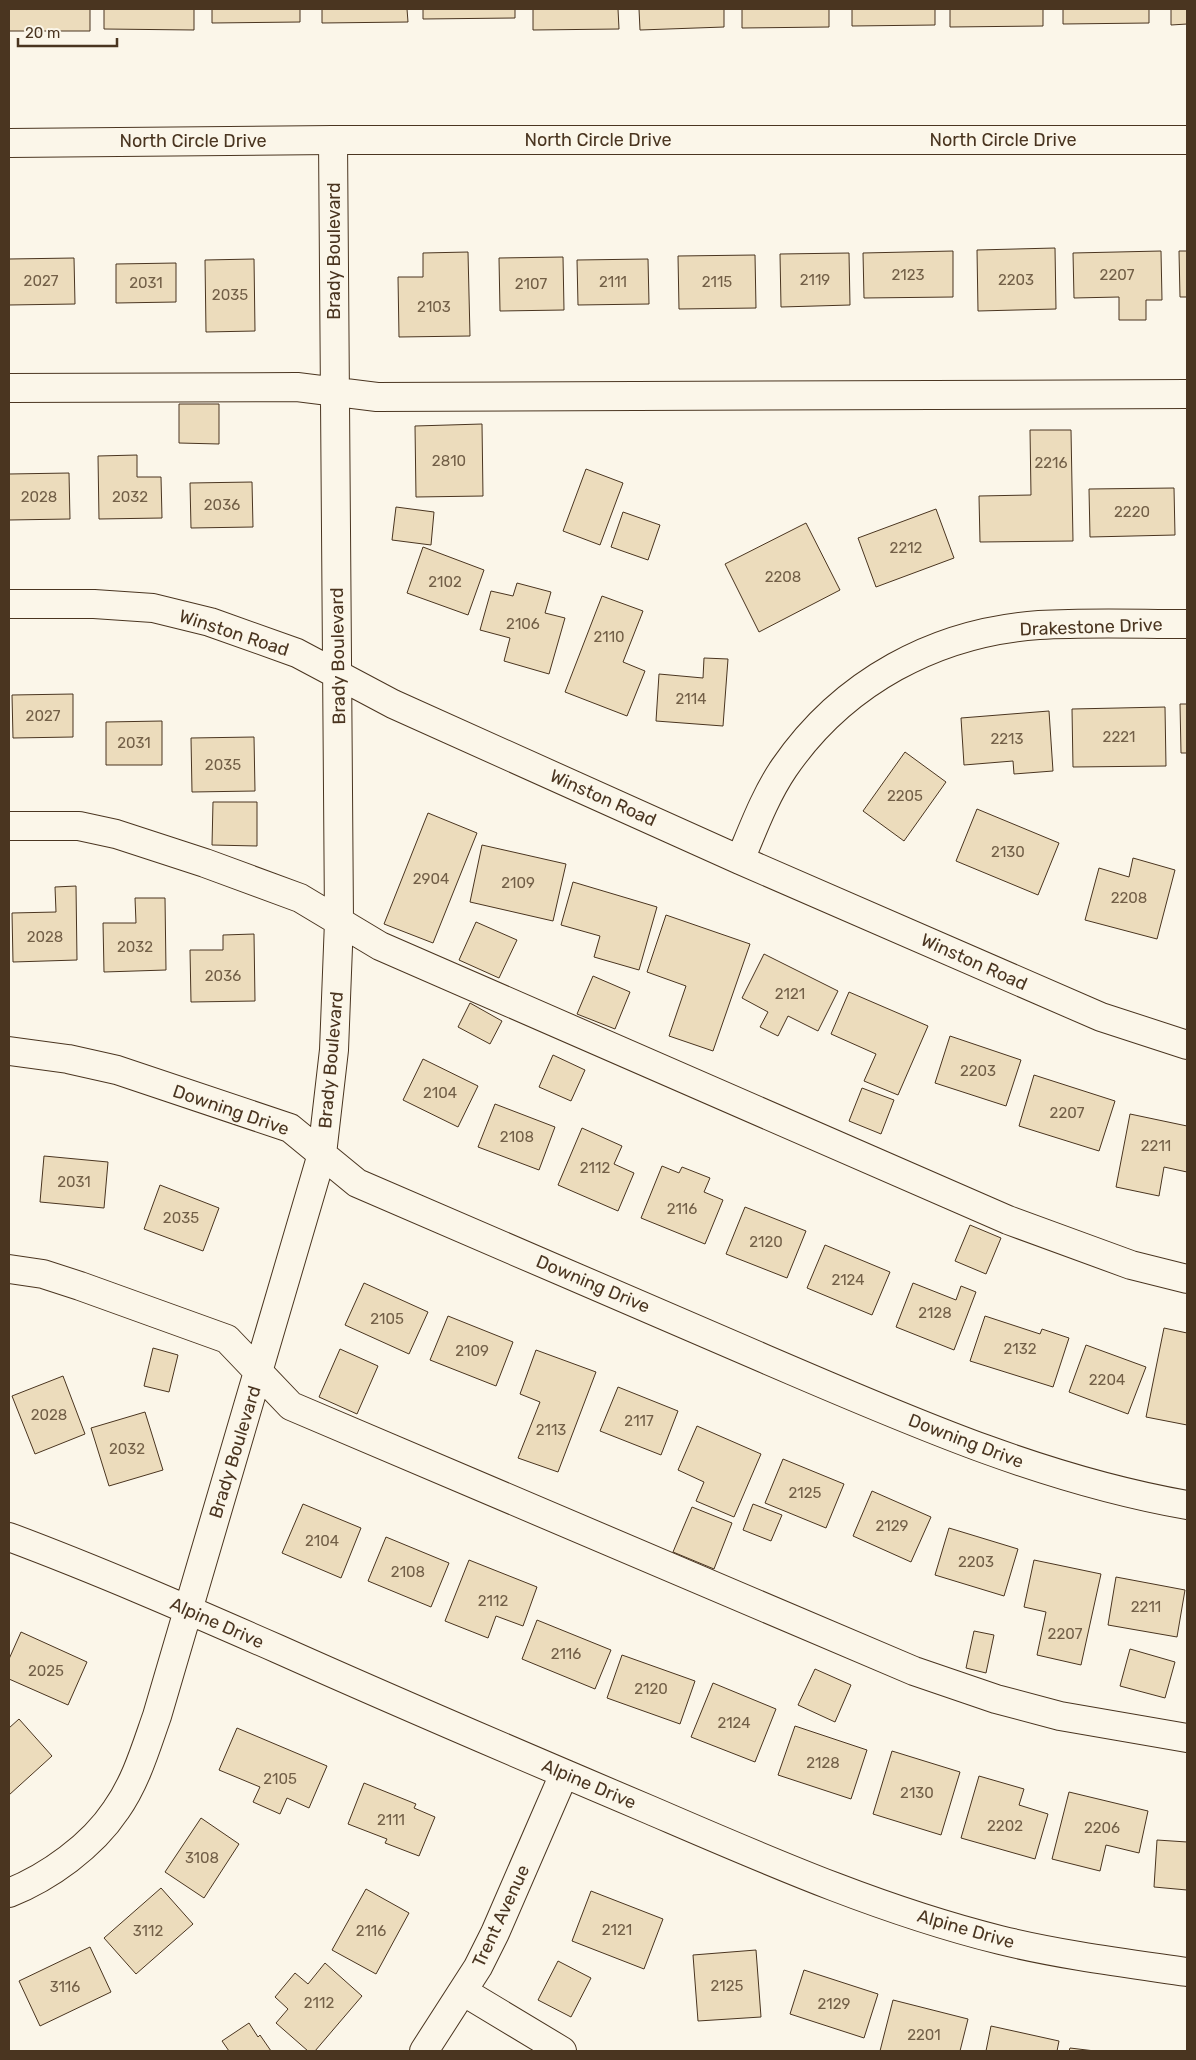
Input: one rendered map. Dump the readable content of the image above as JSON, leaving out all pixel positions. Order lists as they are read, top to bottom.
{
  "streets": {
    "street": [
      "North Circle Drive",
      "Brady Boulevard",
      "Drakestone Drive",
      "Winston Road",
      "Downing Drive",
      "Alpine Drive",
      "Trent Avenue"
    ]
  },
  "crossings": [
    ["North Circle Drive", "Brady Boulevard"],
    ["Brady Boulevard", "Winston Road"],
    ["Brady Boulevard", "Downing Drive"],
    ["Brady Boulevard", "Alpine Drive"],
    ["Drakestone Drive", "Winston Road"],
    ["Alpine Drive", "Trent Avenue"]
  ],
  "house_numbers": [
    "2123",
    "2207",
    "2119",
    "2203",
    "2027",
    "2111",
    "2115",
    "2031",
    "2107",
    "2035",
    "2103",
    "2810",
    "2216",
    "2028",
    "2032",
    "2036",
    "2220",
    "2212",
    "2208",
    "2102",
    "2106",
    "2110",
    "2114",
    "2027",
    "2221",
    "2213",
    "2031",
    "2035",
    "2205",
    "2130",
    "2904",
    "2109",
    "2208",
    "2028",
    "2032",
    "2036",
    "2121",
    "2203",
    "2104",
    "2207",
    "2108",
    "2211",
    "2112",
    "2031",
    "2116",
    "2035",
    "2120",
    "2124",
    "2128",
    "2105",
    "2132",
    "2109",
    "2204",
    "2028",
    "2117",
    "2113",
    "2032",
    "2125",
    "2129",
    "2104",
    "2203",
    "2108",
    "2112",
    "2211",
    "2207",
    "2116",
    "2025",
    "2120",
    "2124",
    "2128",
    "2105",
    "2130",
    "2111",
    "2202",
    "2206",
    "3108",
    "2121",
    "3112",
    "2116",
    "2125",
    "3116",
    "2112",
    "2129",
    "2201"
  ],
  "scale_bar": "20 m"
}
